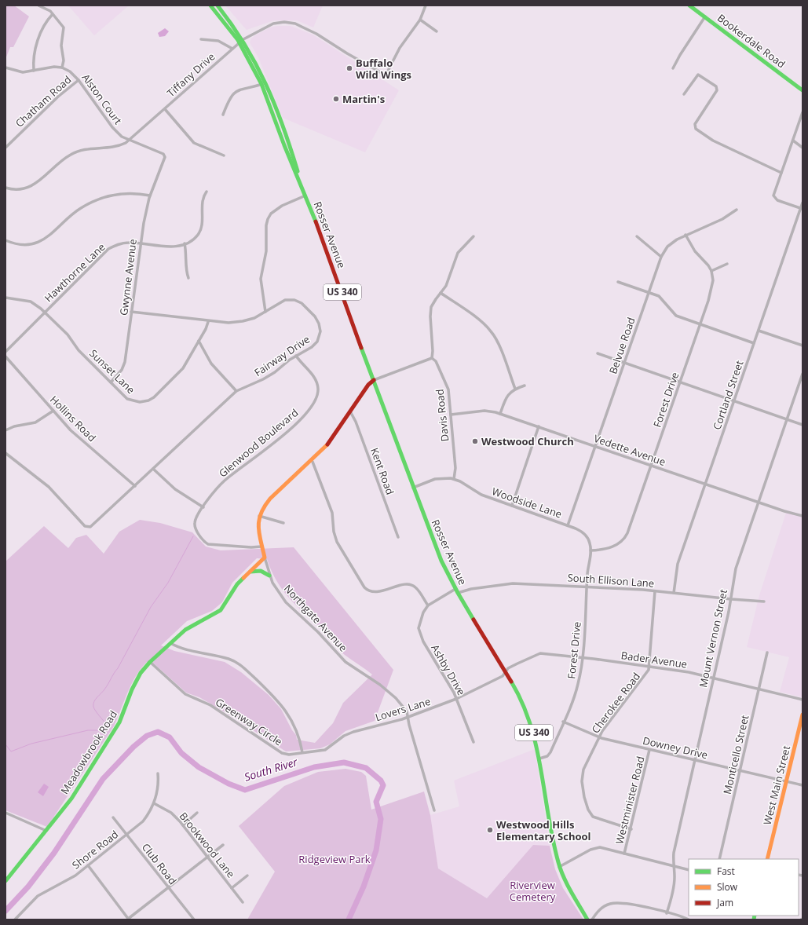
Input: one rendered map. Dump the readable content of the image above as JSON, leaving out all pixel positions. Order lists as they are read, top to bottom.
{
  "streets": {
    "main road": [
      "Bookerdale Road",
      "Rosser Avenue",
      "US 340",
      "Northgate Avenue",
      "Meadowbrook Road",
      "West Main Street"
    ],
    "street": [
      "Tiffany Drive",
      "Alston Court",
      "Chatham Road",
      "Hawthorne Lane",
      "Gwynne Avenue",
      "Belvue Road",
      "Fairway Drive",
      "Sunset Lane",
      "Cortland Street",
      "Forest Drive",
      "Davis Road",
      "Hollins Road",
      "Glenwood Boulevard",
      "Vedette Avenue",
      "Kent Road",
      "Woodside Lane",
      "South Ellison Lane",
      "Mount Vernon Street",
      "Bader Avenue",
      "Ashby Drive",
      "Cherokee Road",
      "Lovers Lane",
      "Greenway Circle",
      "Downey Drive",
      "Monticello Street",
      "Westminister Road",
      "Brookwood Lane",
      "Shore Road",
      "Club Road"
    ]
  },
  "crossings": [
    ["Tiffany Drive", "Alston Court"],
    ["Tiffany Drive", "Rosser Avenue"],
    ["Alston Court", "Chatham Road"],
    ["Alston Court", "Gwynne Avenue"],
    ["Rosser Avenue", "Forest Drive"],
    ["Rosser Avenue", "Woodside Lane"],
    ["Rosser Avenue", "South Ellison Lane"],
    ["Rosser Avenue", "Northgate Avenue"],
    ["Rosser Avenue", "Bader Avenue"],
    ["Rosser Avenue", "Lovers Lane"],
    ["Hawthorne Lane", "Gwynne Avenue"],
    ["Hawthorne Lane", "Sunset Lane"],
    ["Gwynne Avenue", "Fairway Drive"],
    ["Gwynne Avenue", "Sunset Lane"],
    ["Belvue Road", "Vedette Avenue"],
    ["Belvue Road", "Woodside Lane"],
    ["Fairway Drive", "Sunset Lane"],
    ["Fairway Drive", "Hollins Road"],
    ["Fairway Drive", "Glenwood Boulevard"],
    ["Cortland Street", "Vedette Avenue"],
    ["Cortland Street", "South Ellison Lane"],
    ["Forest Drive", "Vedette Avenue"],
    ["Forest Drive", "Woodside Lane"],
    ["Forest Drive", "South Ellison Lane"],
    ["Forest Drive", "Bader Avenue"],
    ["Forest Drive", "Downey Drive"],
    ["Davis Road", "Vedette Avenue"],
    ["Davis Road", "Woodside Lane"],
    ["Davis Road", "Northgate Avenue"],
    ["Glenwood Boulevard", "Northgate Avenue"],
    ["Vedette Avenue", "Mount Vernon Street"],
    ["Kent Road", "Northgate Avenue"],
    ["Woodside Lane", "South Ellison Lane"],
    ["South Ellison Lane", "Mount Vernon Street"],
    ["South Ellison Lane", "Cherokee Road"],
    ["Northgate Avenue", "Lovers Lane"],
    ["Northgate Avenue", "Meadowbrook Road"],
    ["Mount Vernon Street", "Bader Avenue"],
    ["Mount Vernon Street", "Downey Drive"],
    ["Bader Avenue", "Cherokee Road"],
    ["Bader Avenue", "Lovers Lane"],
    ["Bader Avenue", "Monticello Street"],
    ["Ashby Drive", "Lovers Lane"],
    ["Cherokee Road", "Downey Drive"],
    ["Cherokee Road", "Westminister Road"],
    ["Lovers Lane", "Greenway Circle"],
    ["Greenway Circle", "Meadowbrook Road"],
    ["Downey Drive", "Monticello Street"],
    ["Downey Drive", "West Main Street"],
    ["Downey Drive", "Westminister Road"],
    ["Brookwood Lane", "Shore Road"],
    ["Shore Road", "Club Road"]
  ],
  "water": ["South River"],
  "parks": ["Ridgeview Park", "Riverview Cemetery"],
  "places": [
    "Buffalo Wild Wings",
    "Martin's",
    "Westwood Church",
    "Westwood Hills Elementary School"
  ],
  "legend": ["Fast", "Slow", "Jam"]
}
